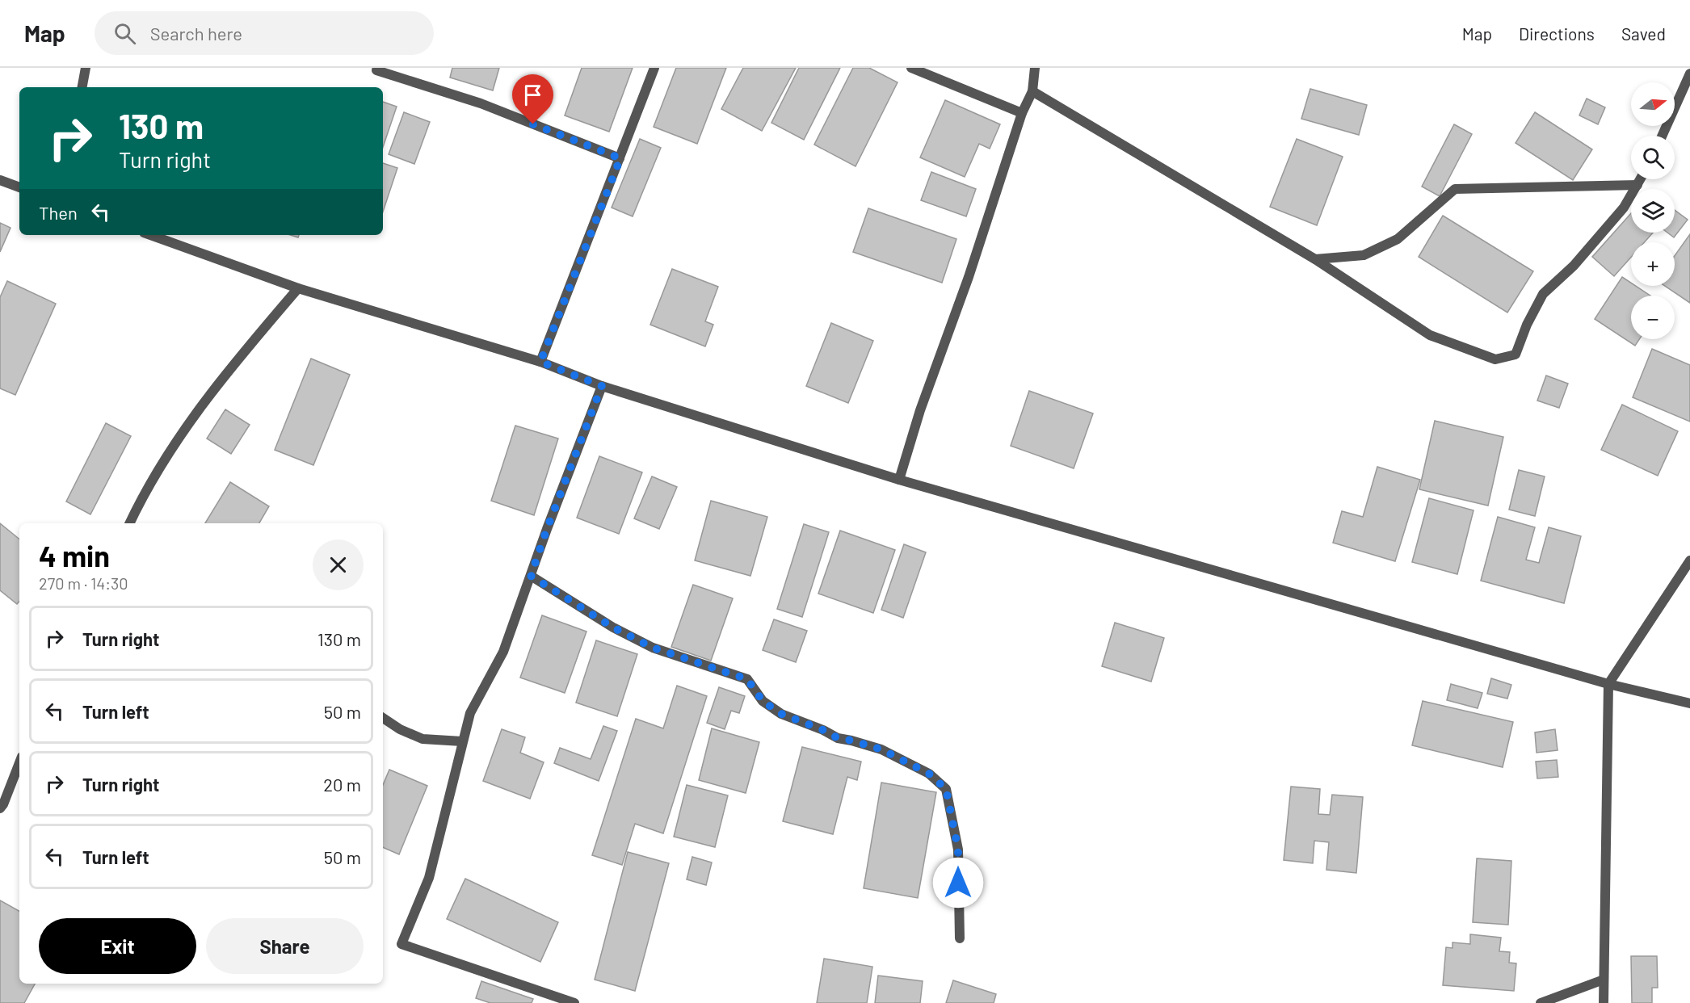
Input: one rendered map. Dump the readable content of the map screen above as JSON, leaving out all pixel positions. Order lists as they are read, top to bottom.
{
  "north": "right",
  "page": {
    "header": "Map",
    "search": "Search here",
    "nav": ["Map", "Directions", "Saved"],
    "map_buttons": ["+", "−"],
    "turn": ["130 m", "Turn right"],
    "then": "Then",
    "heading": ["4 min", "270 m · 14:30"],
    "list": [
      {
        "name": "Turn right",
        "value": "130 m"
      },
      {
        "name": "Turn left",
        "value": "50 m"
      },
      {
        "name": "Turn right",
        "value": "20 m"
      },
      {
        "name": "Turn left",
        "value": "50 m"
      }
    ],
    "buttons": ["Exit", "Share"]
  }
}
